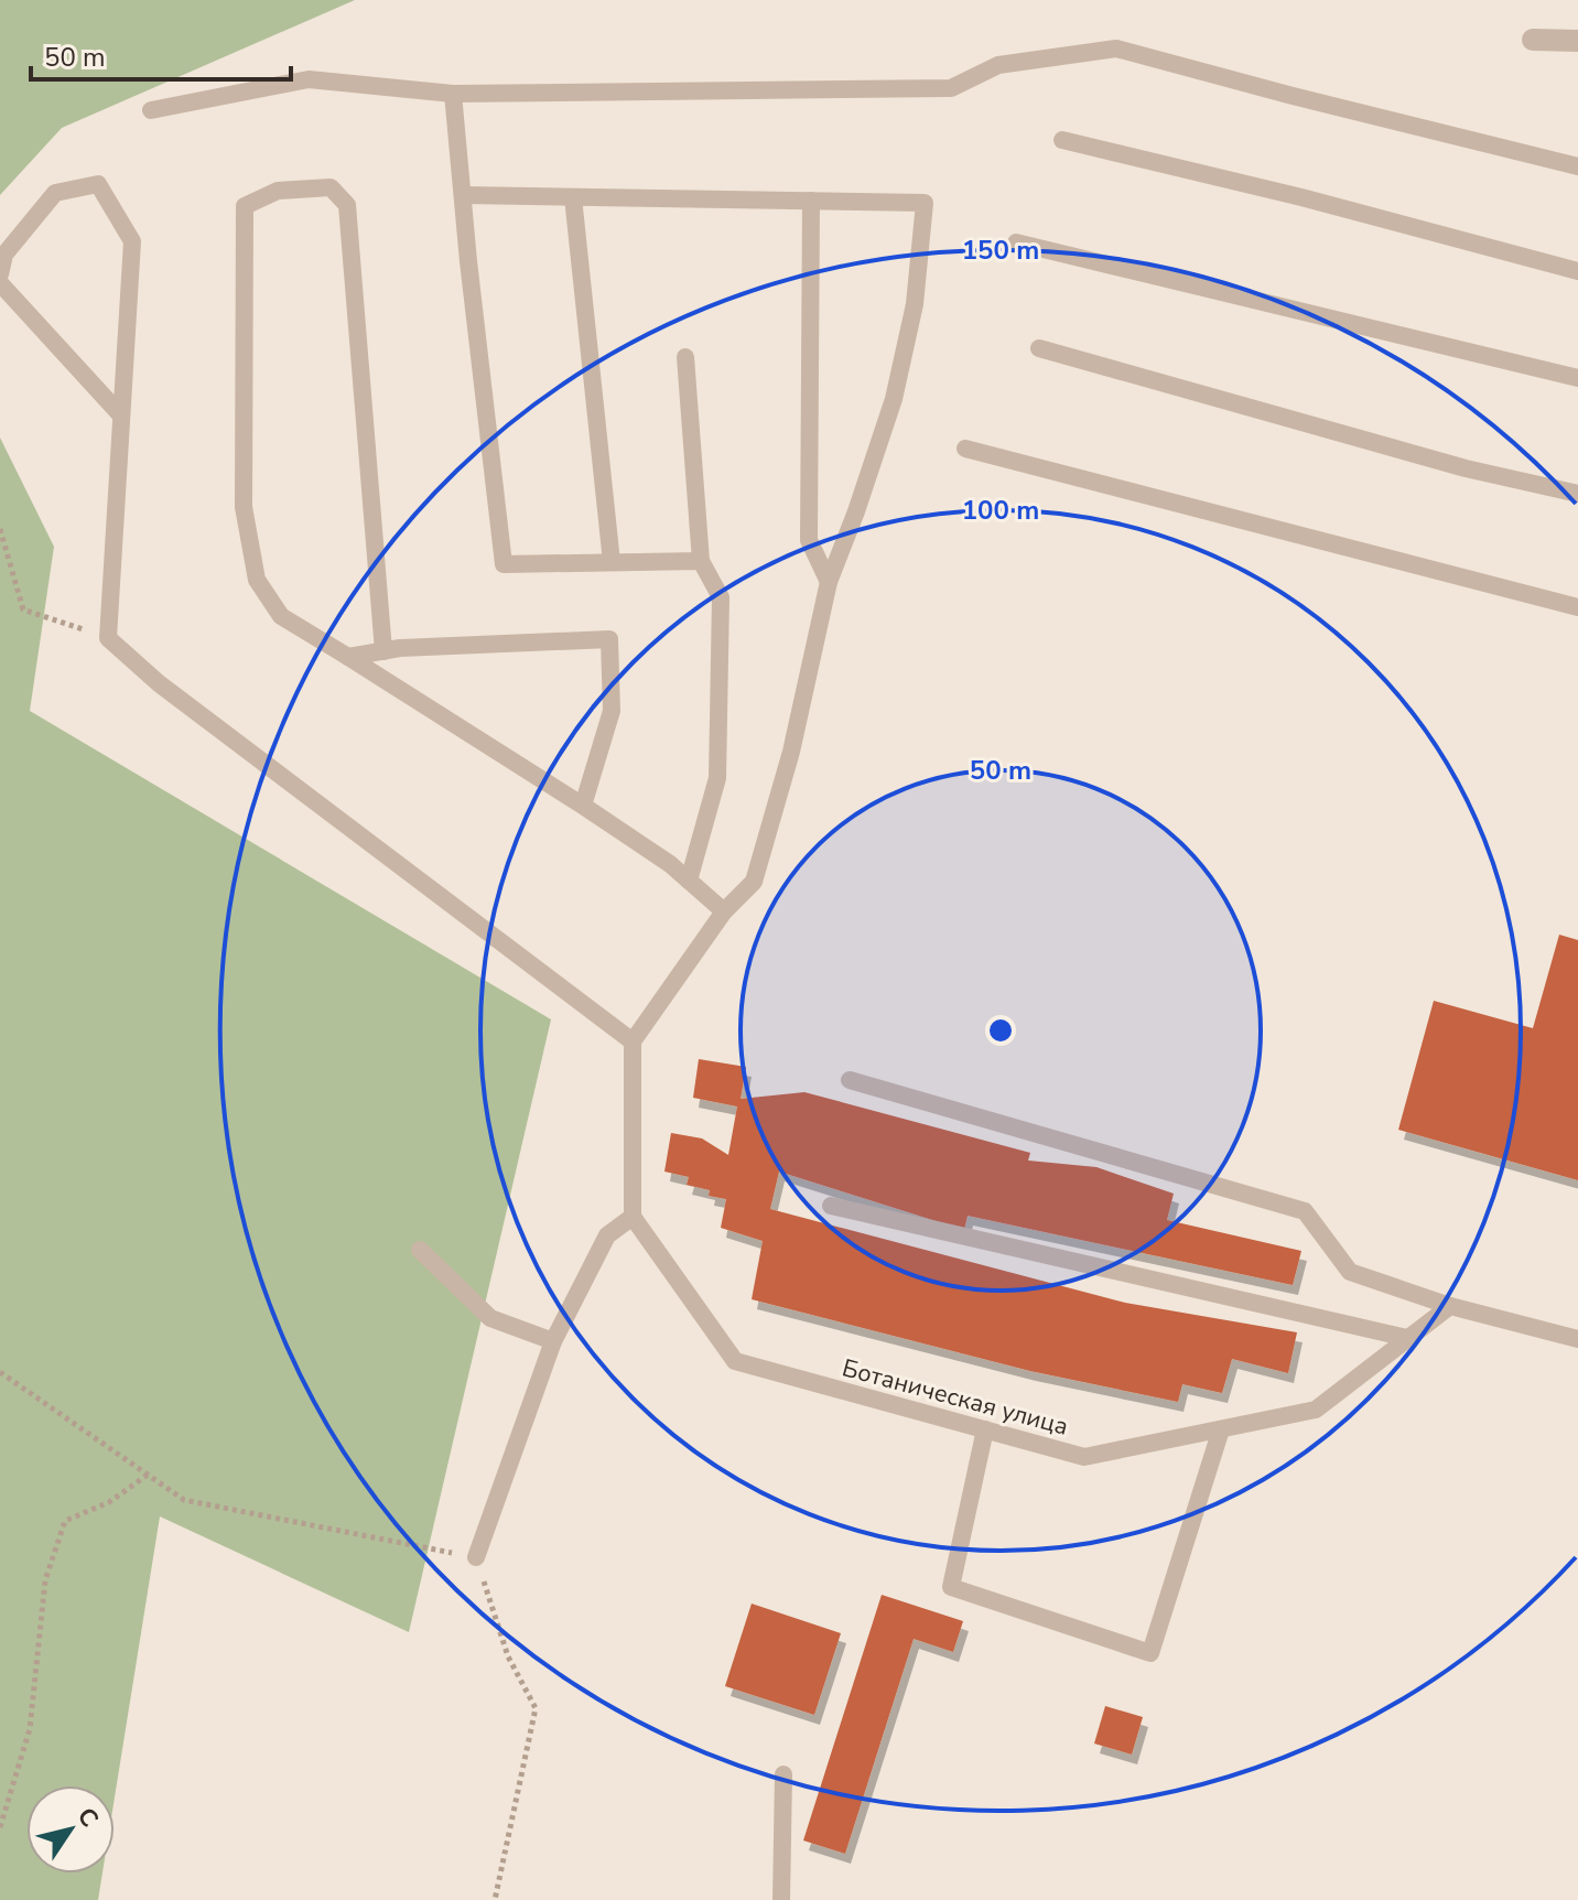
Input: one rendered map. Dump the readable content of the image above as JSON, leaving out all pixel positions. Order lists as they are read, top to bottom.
{
  "streets": {
    "lane": ["Ботаническая улица"]
  },
  "scale_bar": "50 m",
  "north": "top right",
  "rings": ["150 m", "100 m", "50 m"]
}
